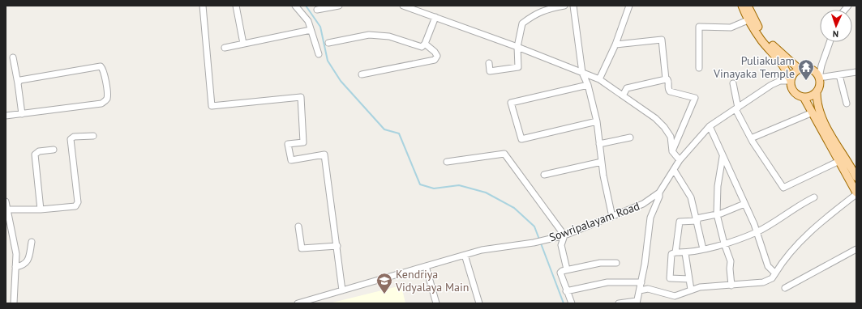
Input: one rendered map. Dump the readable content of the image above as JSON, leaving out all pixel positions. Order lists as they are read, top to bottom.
{
  "streets": {
    "street": ["Sowripalayam Road"]
  },
  "places": {
    "temple": ["Puliakulam Vinayaka Temple"],
    "school or university": ["Kendriya Vidyalaya Main"]
  },
  "north": "bottom"
}
